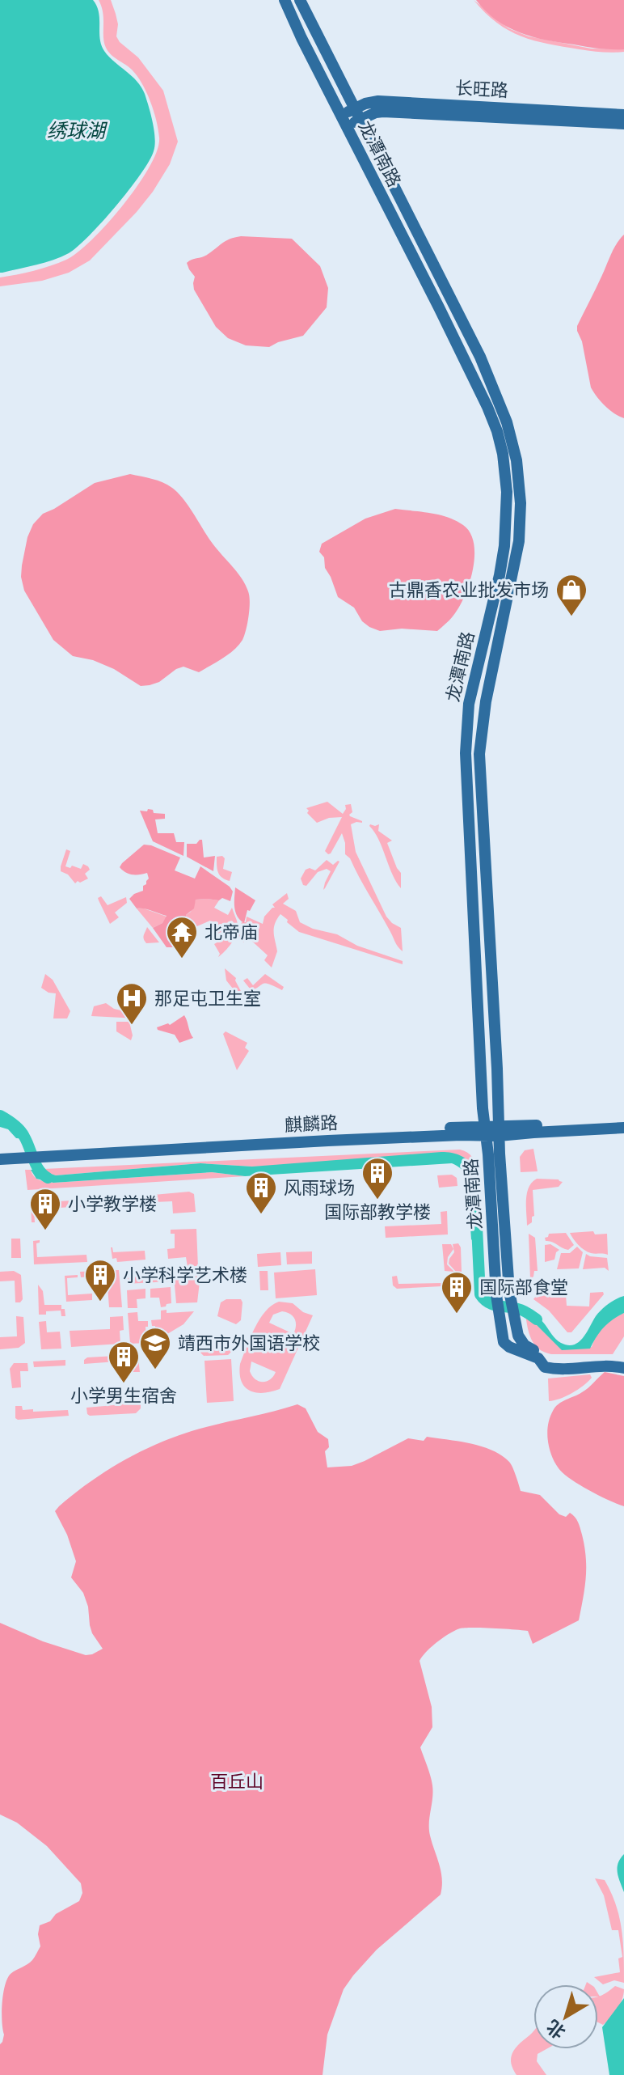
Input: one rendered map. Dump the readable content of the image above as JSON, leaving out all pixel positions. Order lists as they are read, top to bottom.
{
  "streets": {
    "main road": ["长旺路", "龙潭南路", "麒麟路"]
  },
  "crossings": [
    ["长旺路", "龙潭南路"],
    ["龙潭南路", "麒麟路"]
  ],
  "water": ["绣球湖"],
  "parks": ["百丘山"],
  "places": {
    "shop": ["古鼎香农业批发市场"],
    "temple": ["北帝庙"],
    "hospital": ["那足屯卫生室"],
    "building": [
      "国际部教学楼",
      "风雨球场",
      "小学教学楼",
      "小学科学艺术楼",
      "国际部食堂",
      "小学男生宿舍"
    ],
    "school or university": ["靖西市外国语学校"]
  },
  "north": "bottom left"
}
